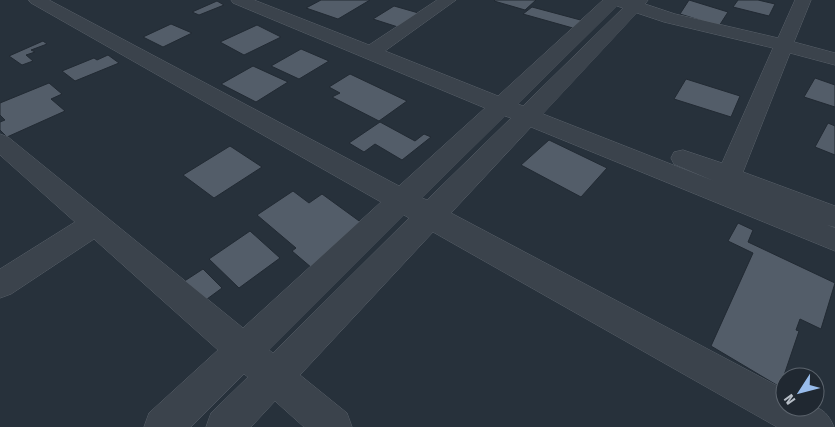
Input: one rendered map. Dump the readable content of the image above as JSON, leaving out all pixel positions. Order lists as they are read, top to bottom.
{
  "north": "bottom left"
}
